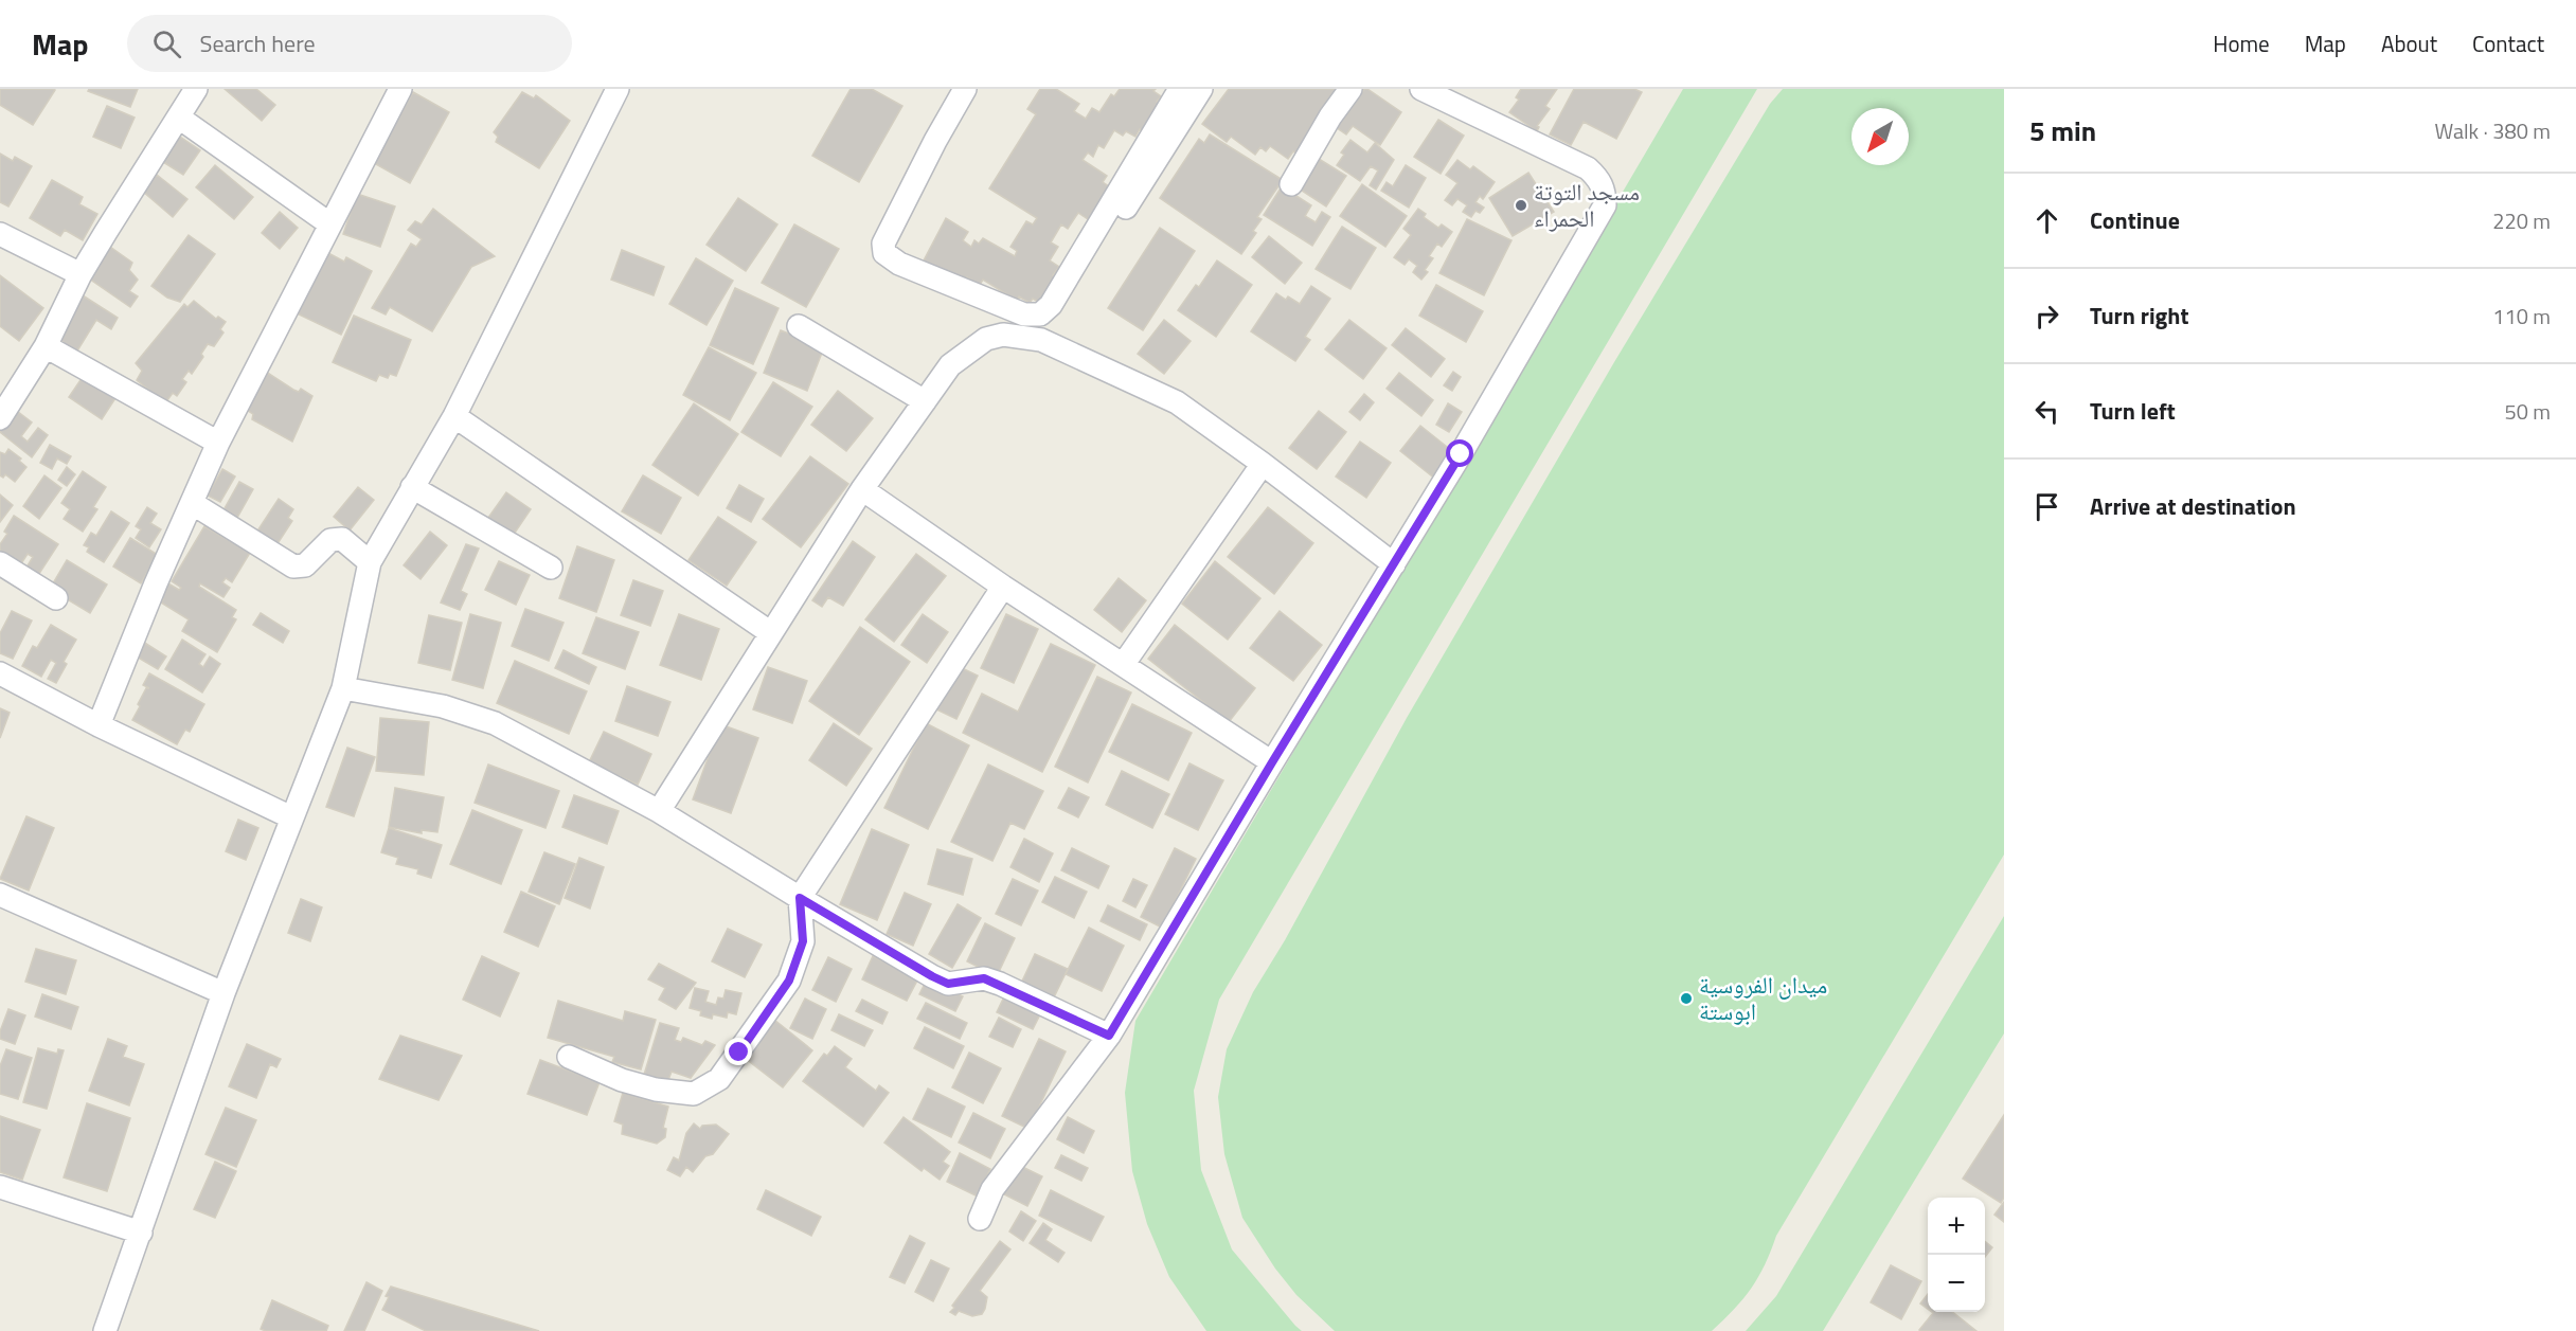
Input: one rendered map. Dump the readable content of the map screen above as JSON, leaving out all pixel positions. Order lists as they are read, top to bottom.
{
  "places": ["مسجد التوتة الحمراء", "ميدان الفروسية ابوستة"],
  "north": "bottom left",
  "page": {
    "header": "Map",
    "search": "Search here",
    "nav": [
      "Home",
      "Map",
      "About",
      "Contact"
    ],
    "heading": ["5 min", "Walk · 380 m"],
    "list": [
      ["Continue", "220 m"],
      ["Turn right", "110 m"],
      ["Turn left", "50 m"],
      "Arrive at destination"
    ],
    "map_buttons": ["+", "−"]
  }
}
